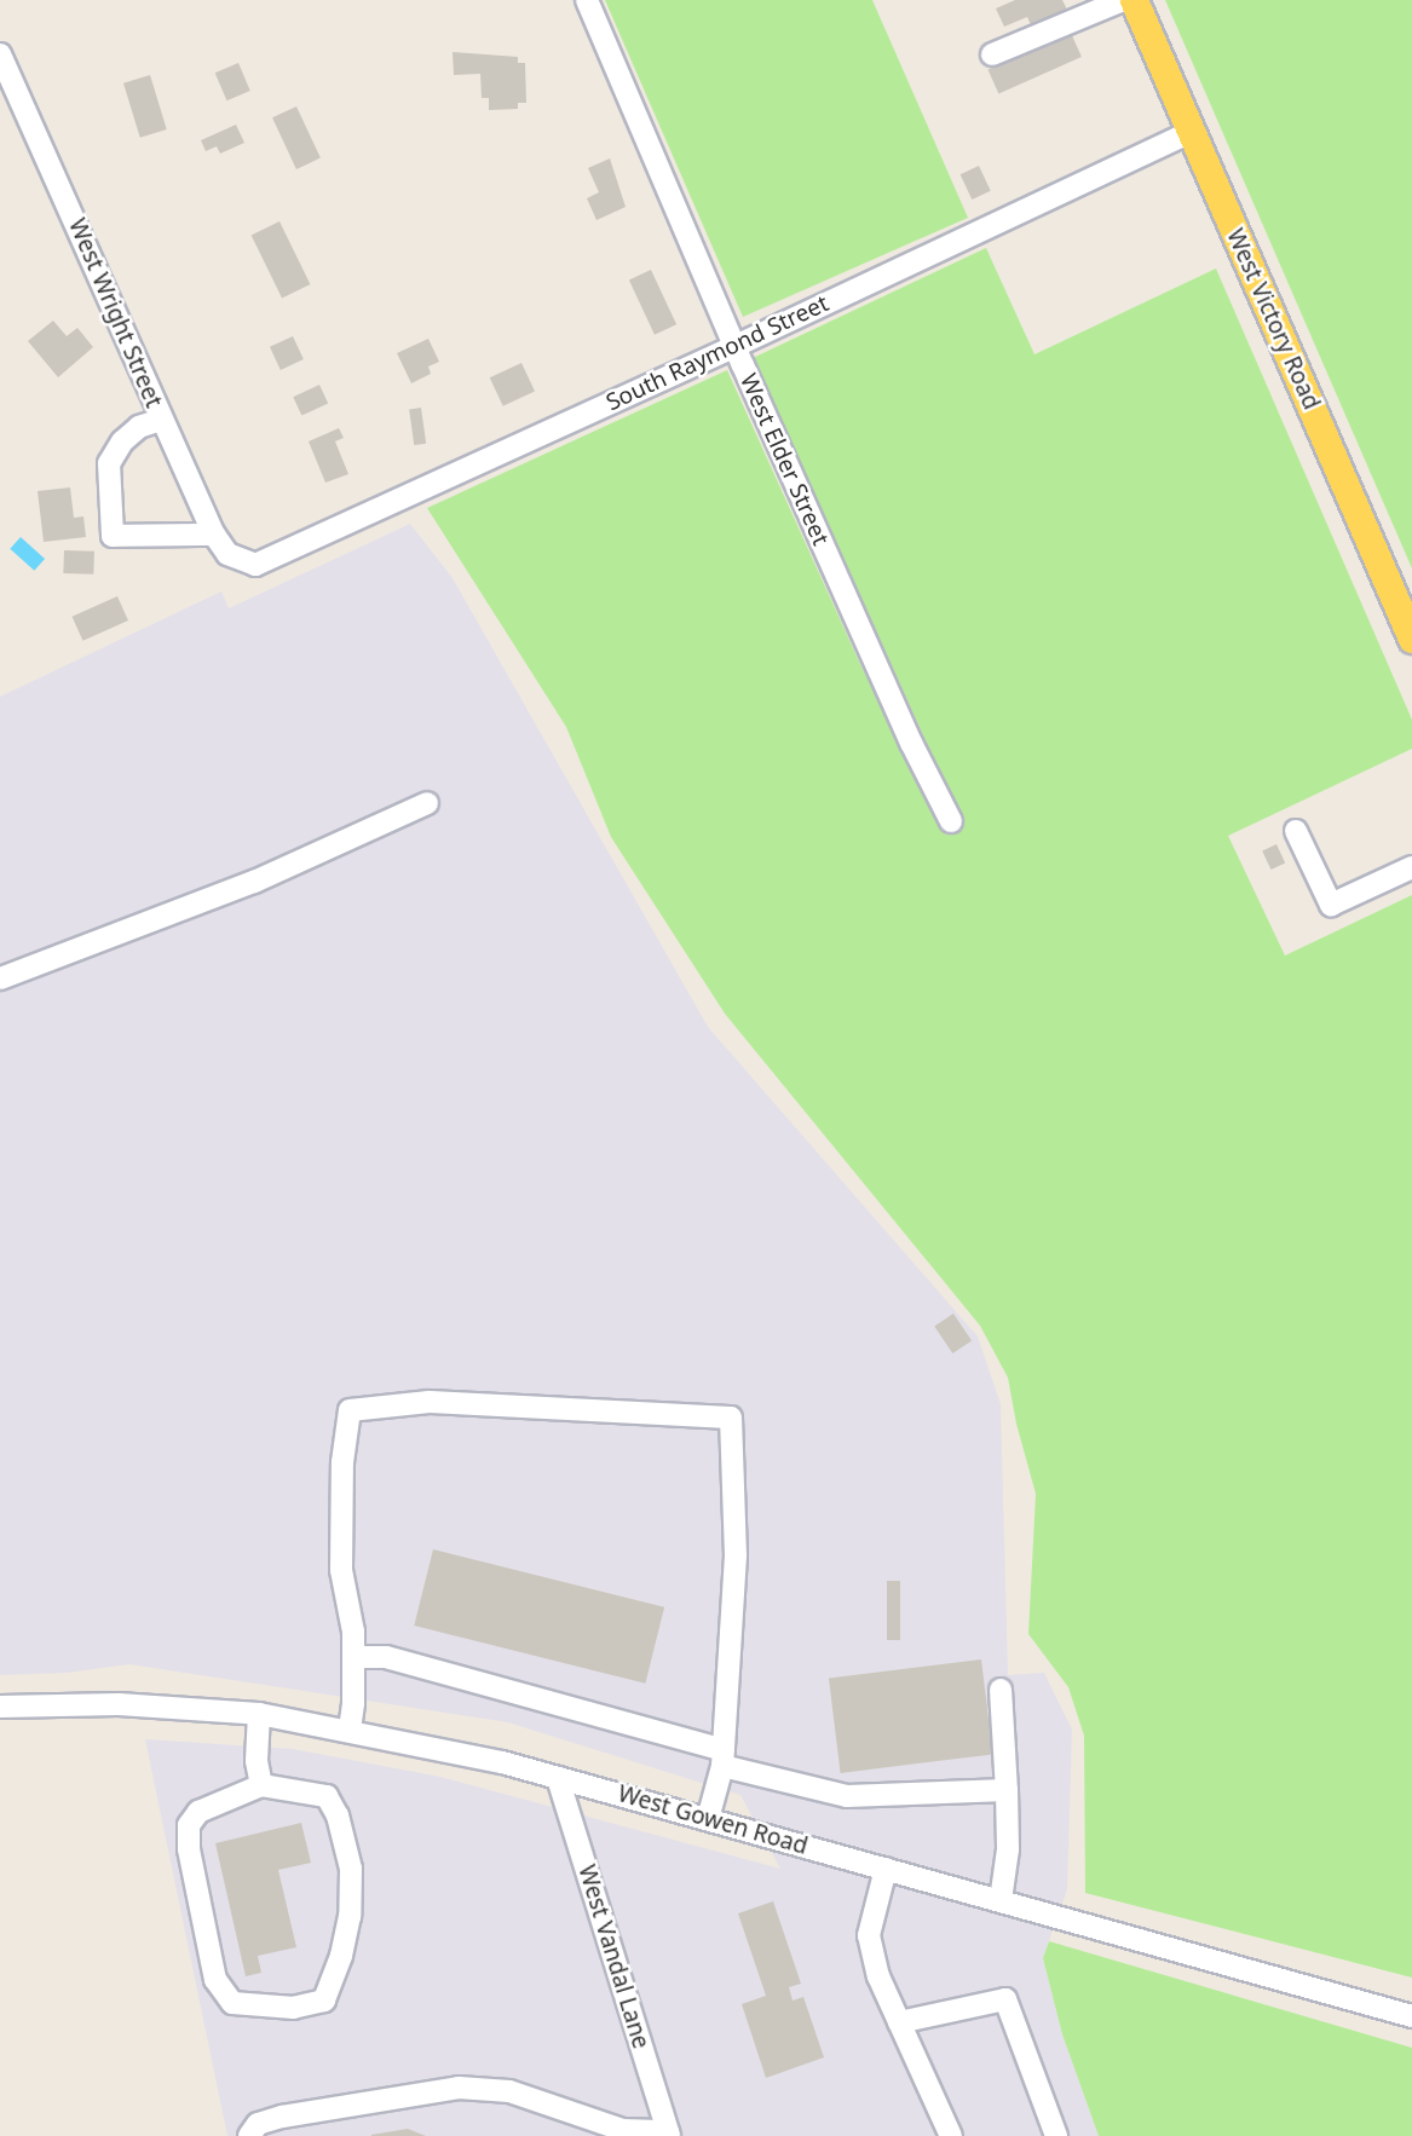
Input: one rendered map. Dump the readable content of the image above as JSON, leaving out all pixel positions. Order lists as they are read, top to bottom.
{
  "streets": {
    "main road": ["West Victory Road"],
    "street": [
      "West Wright Street",
      "South Raymond Street",
      "West Elder Street",
      "West Gowen Road",
      "West Vandal Lane"
    ]
  },
  "crossings": [
    ["West Wright Street", "South Raymond Street"],
    ["West Victory Road", "South Raymond Street"],
    ["South Raymond Street", "West Elder Street"],
    ["West Gowen Road", "West Vandal Lane"]
  ]
}
